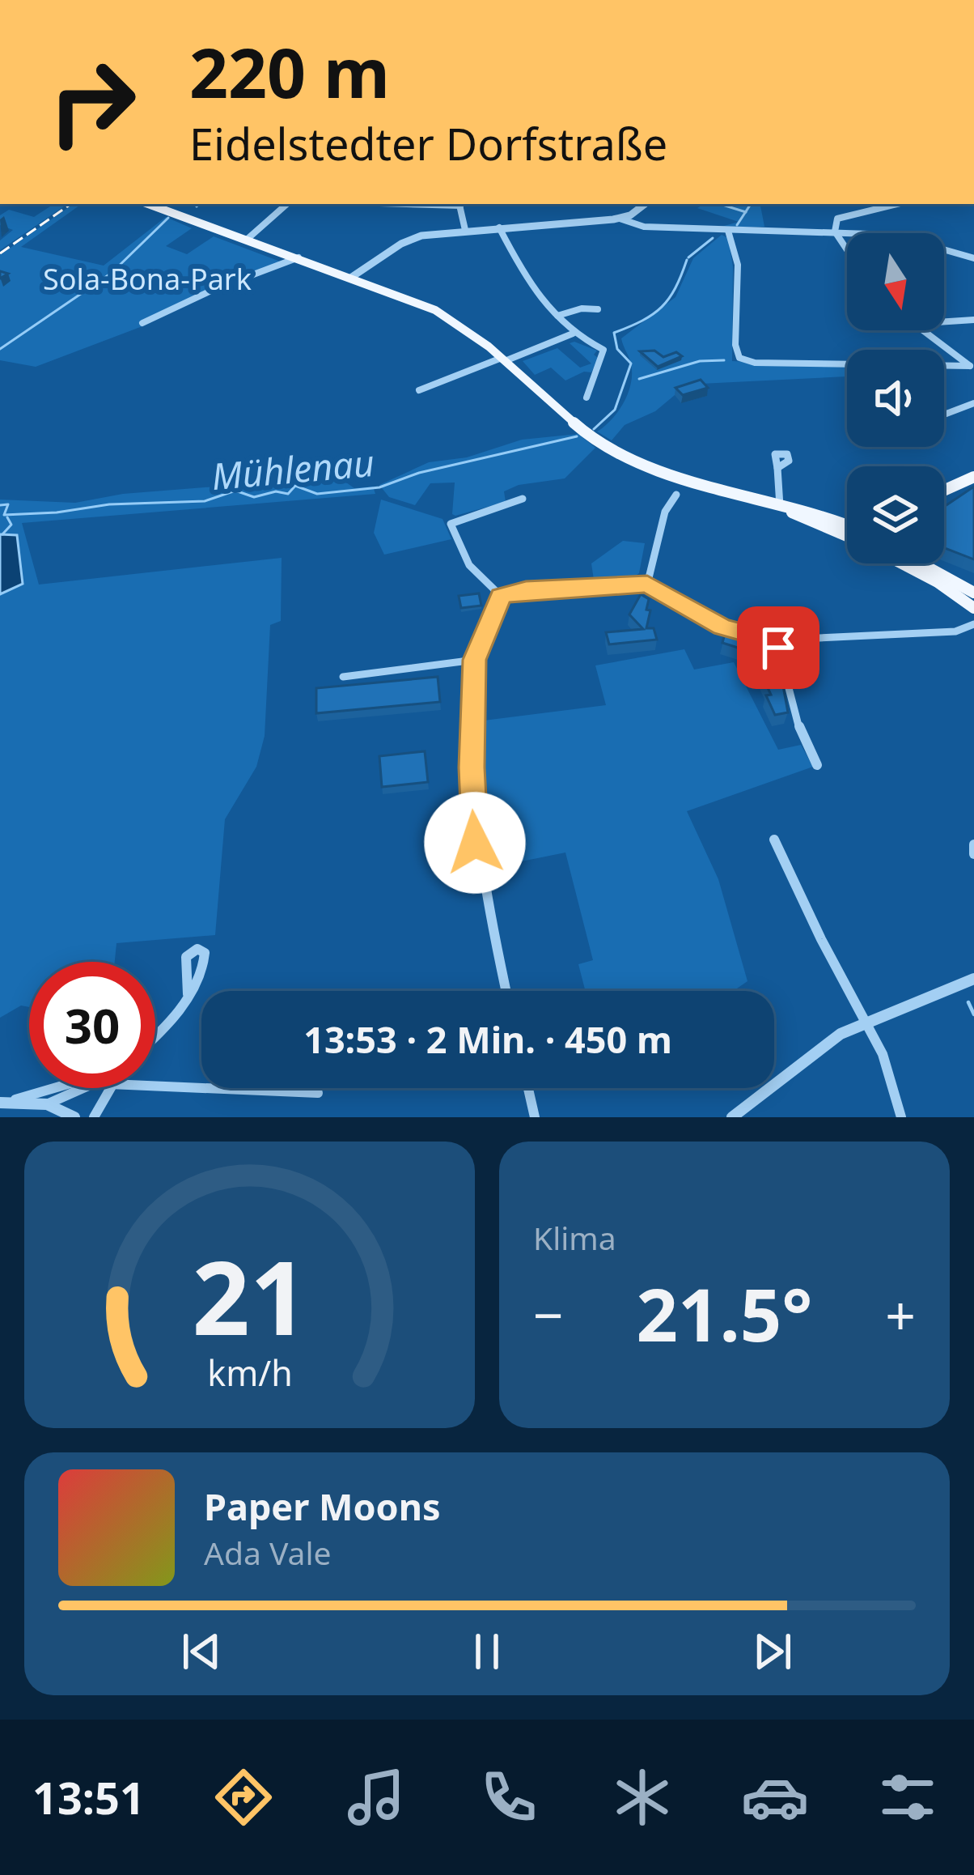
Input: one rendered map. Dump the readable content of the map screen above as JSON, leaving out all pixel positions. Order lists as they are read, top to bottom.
{
  "water": ["Mühlenau"],
  "parks": ["Sola-Bona-Park"],
  "north": "bottom",
  "page": {
    "turn": ["220 m", "Eidelstedter Dorfstraße"],
    "limit": "30",
    "trip": "13:53 · 2 Min. · 450 m",
    "tile": "Klima",
    "heat": ["−", "21.5°", "+"],
    "song": ["Paper Moons", "Ada Vale"],
    "tabs": "13:51",
    "gauge": ["21", "km/h"]
  }
}
